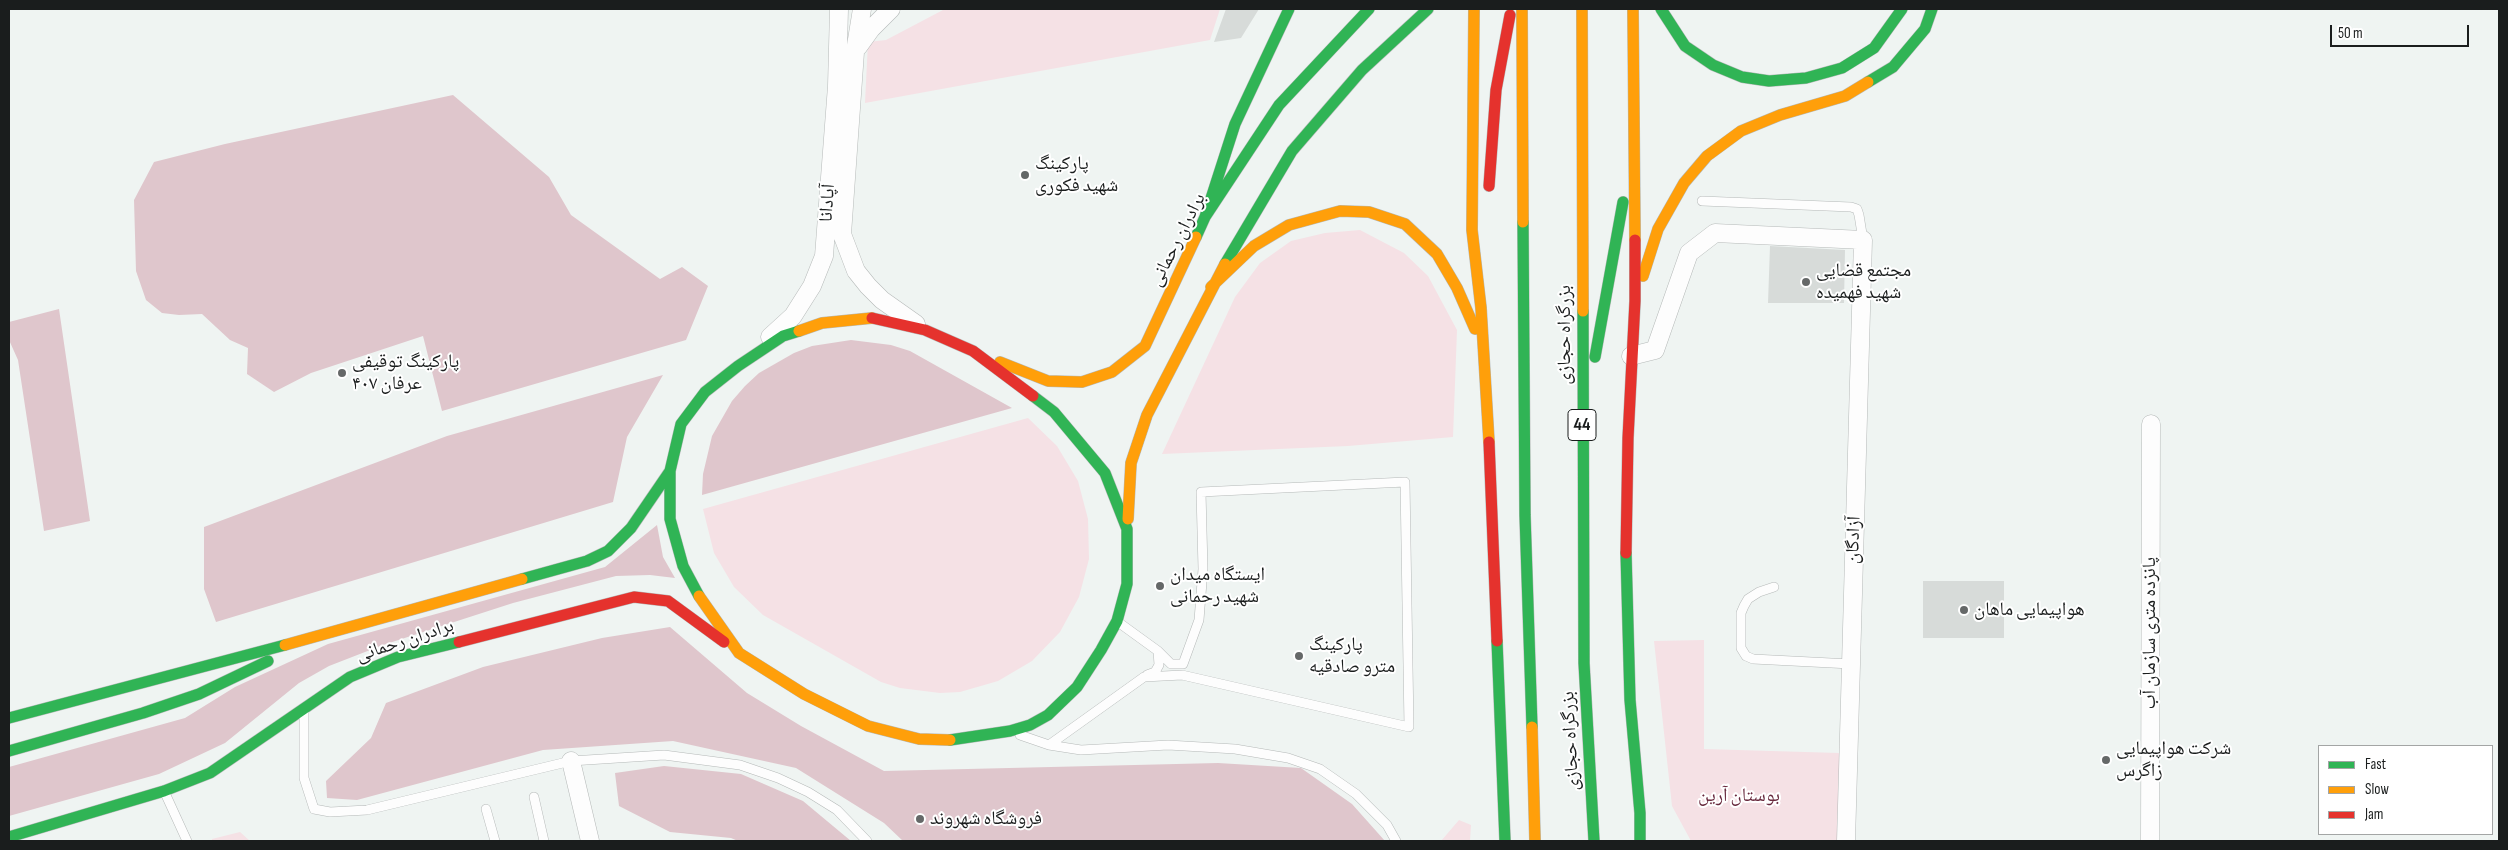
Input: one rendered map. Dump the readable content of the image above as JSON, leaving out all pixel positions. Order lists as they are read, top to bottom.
{
  "streets": {
    "main road": ["برادران رحمانی", "بزرگراه حجازی", "44"],
    "street": ["آپادانا", "آزادگان", "پانزده متری سازمان آب"]
  },
  "parks": ["بوستان آرین"],
  "places": [
    "پارکینگ شهید فکوری",
    "مجتمع قضایی شهید فهمیده",
    "پارکینگ توقیفی عرفان ۴۰۷",
    "ایستگاه میدان شهید رحمانی",
    "هواپیمایی ماهان",
    "پارکینگ مترو صادقیه",
    "شرکت هواپیمایی زاگرس",
    "فروشگاه شهروند"
  ],
  "legend": ["Fast", "Slow", "Jam"],
  "scale_bar": "50 m"
}
